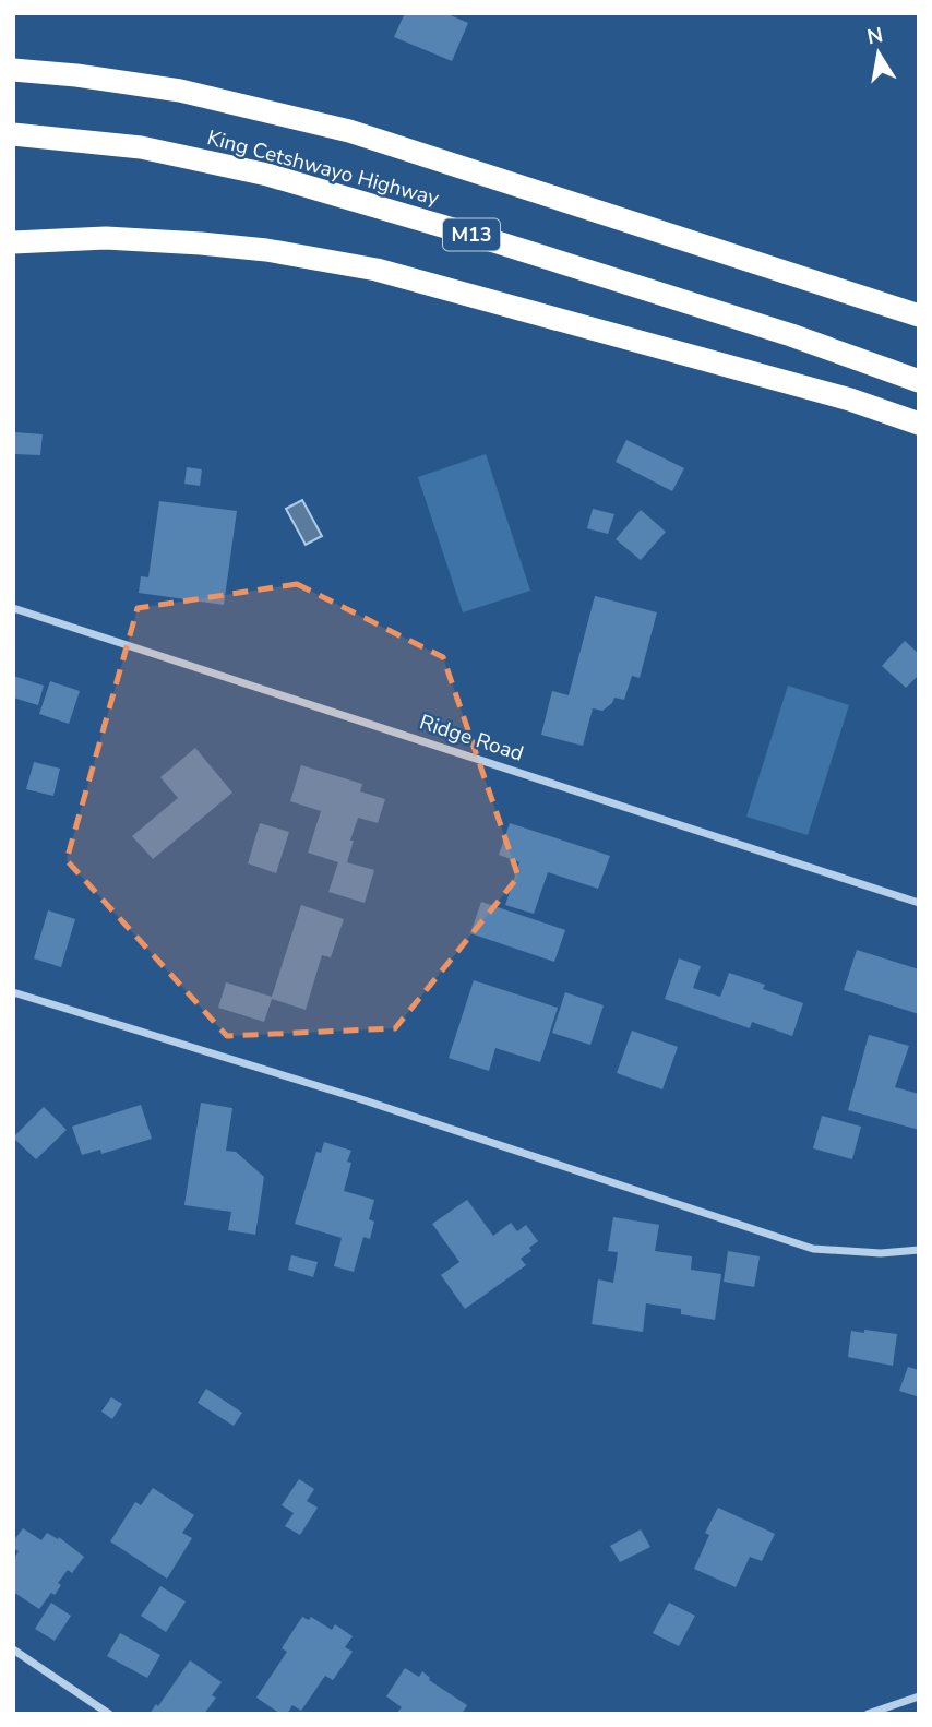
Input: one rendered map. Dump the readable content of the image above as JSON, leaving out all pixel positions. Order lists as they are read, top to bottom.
{
  "streets": {
    "highway": ["King Cetshwayo Highway", "M13"],
    "street": ["Ridge Road"]
  },
  "north": "top"
}
